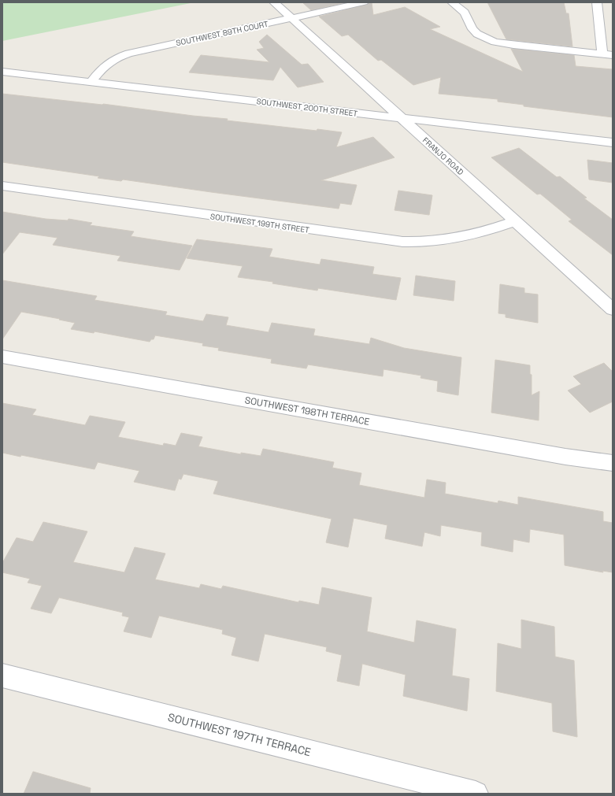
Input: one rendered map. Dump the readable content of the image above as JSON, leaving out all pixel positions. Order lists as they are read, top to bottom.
{
  "streets": {
    "street": [
      "SOUTHWEST 89TH COURT",
      "SOUTHWEST 200TH STREET",
      "FRANJO ROAD",
      "SOUTHWEST 199TH STREET",
      "SOUTHWEST 198TH TERRACE",
      "SOUTHWEST 197TH TERRACE"
    ]
  },
  "crossings": [
    ["SOUTHWEST 89TH COURT", "SOUTHWEST 200TH STREET"],
    ["SOUTHWEST 89TH COURT", "FRANJO ROAD"],
    ["SOUTHWEST 200TH STREET", "FRANJO ROAD"],
    ["FRANJO ROAD", "SOUTHWEST 199TH STREET"]
  ]
}
